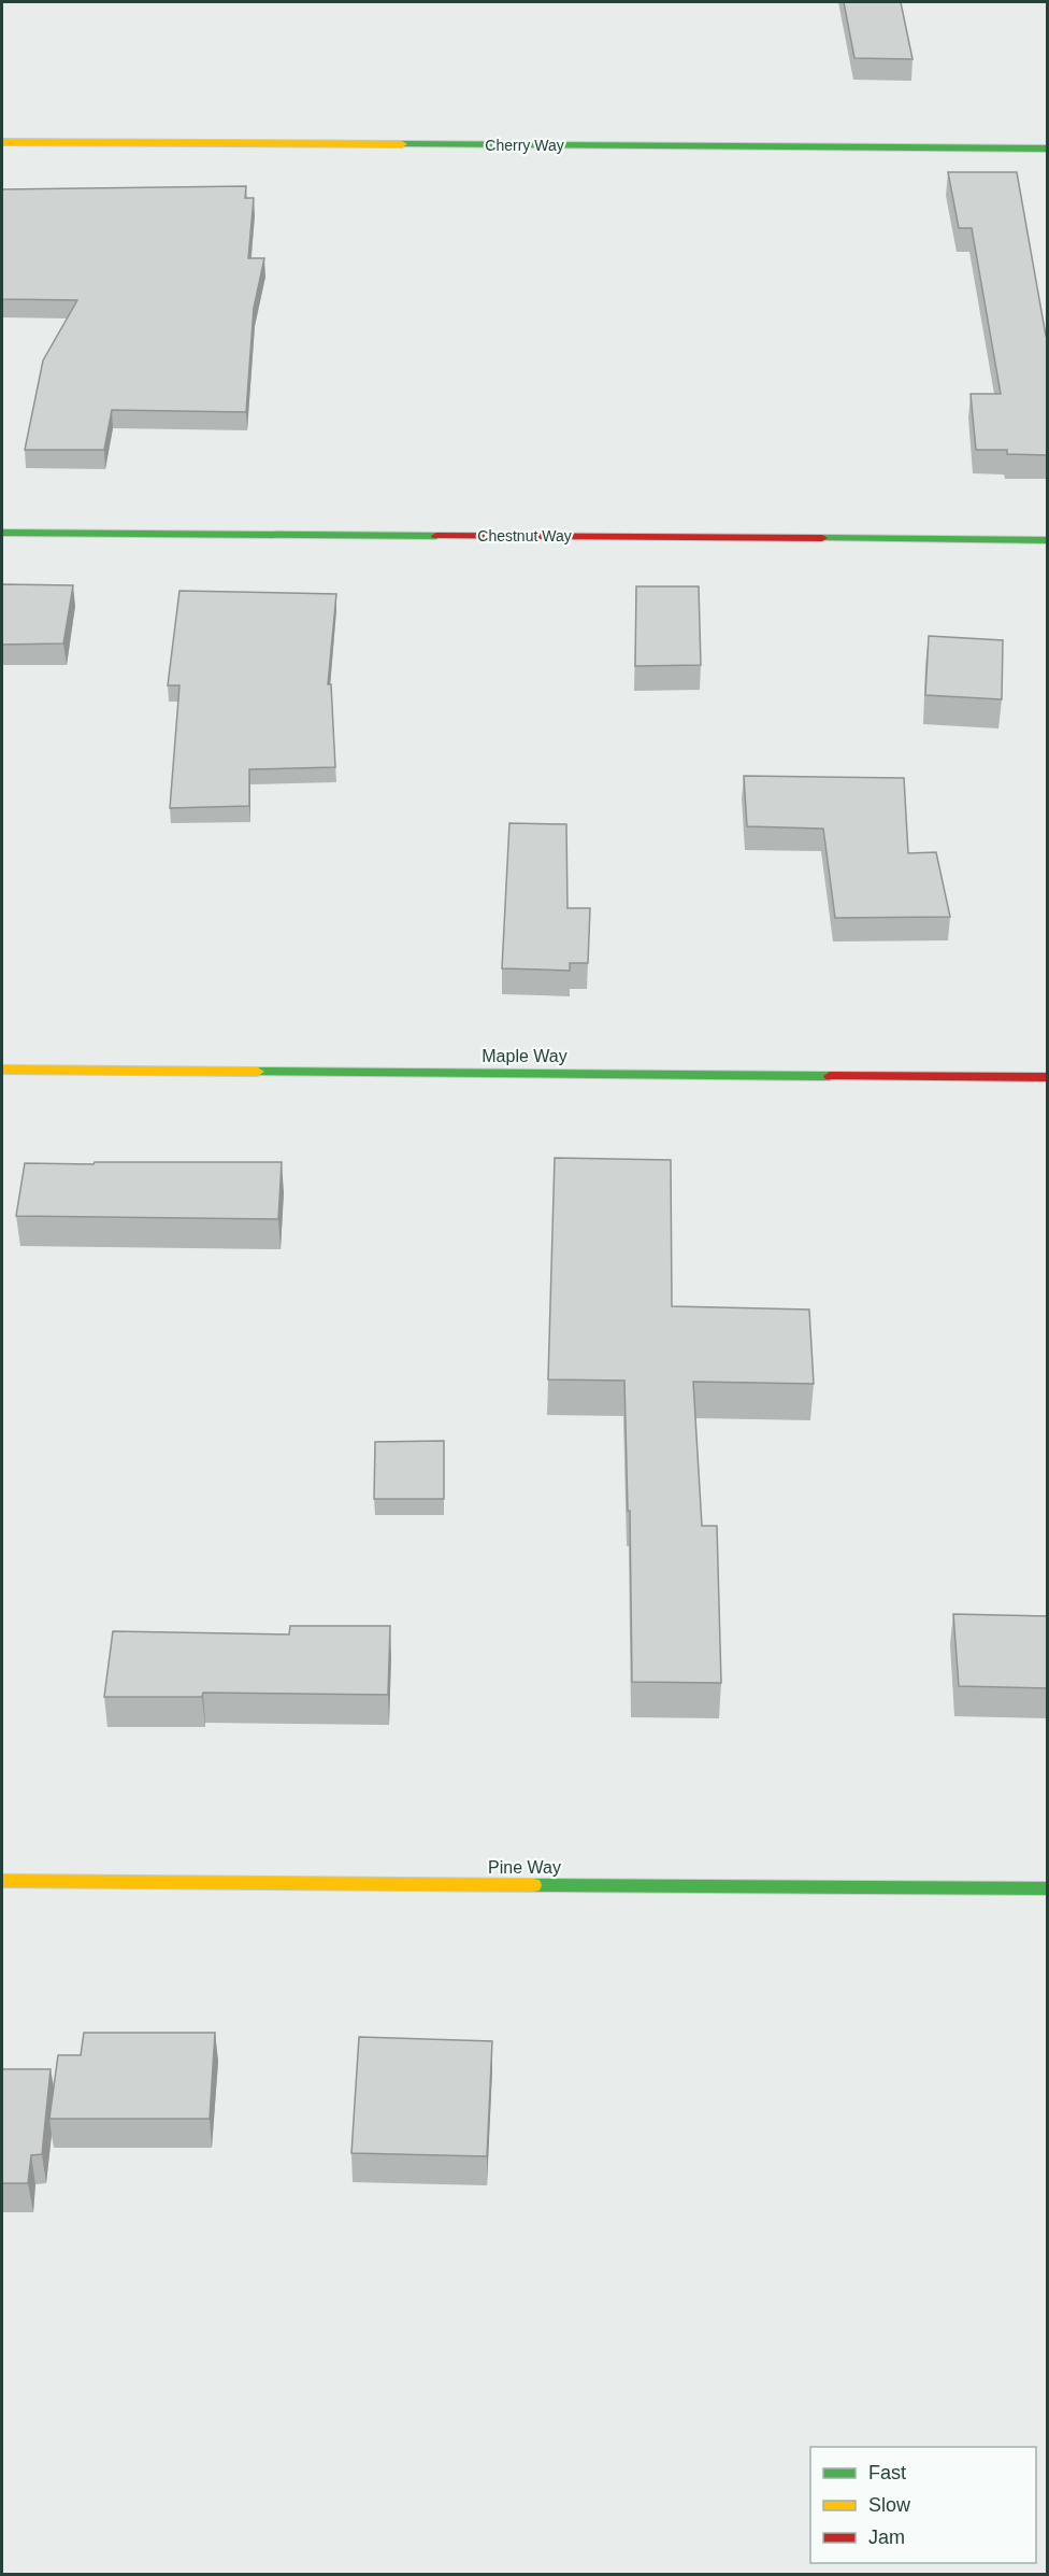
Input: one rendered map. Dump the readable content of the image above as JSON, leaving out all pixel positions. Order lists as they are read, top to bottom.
{
  "streets": {
    "street": [
      "Cherry Way",
      "Chestnut Way",
      "Maple Way",
      "Pine Way"
    ]
  },
  "legend": ["Fast", "Slow", "Jam"]
}
